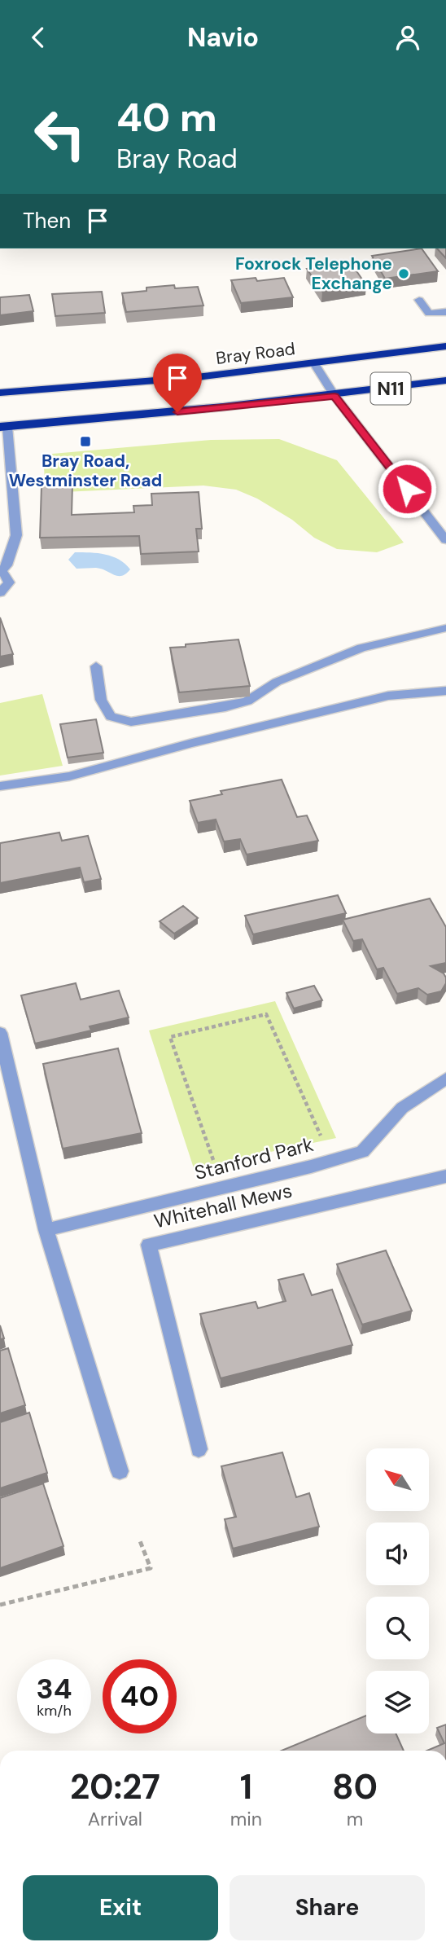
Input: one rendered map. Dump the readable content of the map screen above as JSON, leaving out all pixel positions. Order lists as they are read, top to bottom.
{
  "streets": {
    "highway": ["Bray Road", "N11"],
    "street": ["Stanford Park", "Whitehall Mews"]
  },
  "places": {
    "other": ["Foxrock Telephone Exchange"],
    "transit": ["Bray Road, Westminster Road"]
  },
  "north": "top left",
  "page": {
    "header": "Navio",
    "turn": ["40 m", "Bray Road"],
    "then": "Then",
    "speed": "34 km/h",
    "limit": "40",
    "eta": [
      "20:27",
      "Arrival",
      "1",
      "min",
      "80",
      "m"
    ],
    "buttons": ["Exit", "Share"]
  }
}
